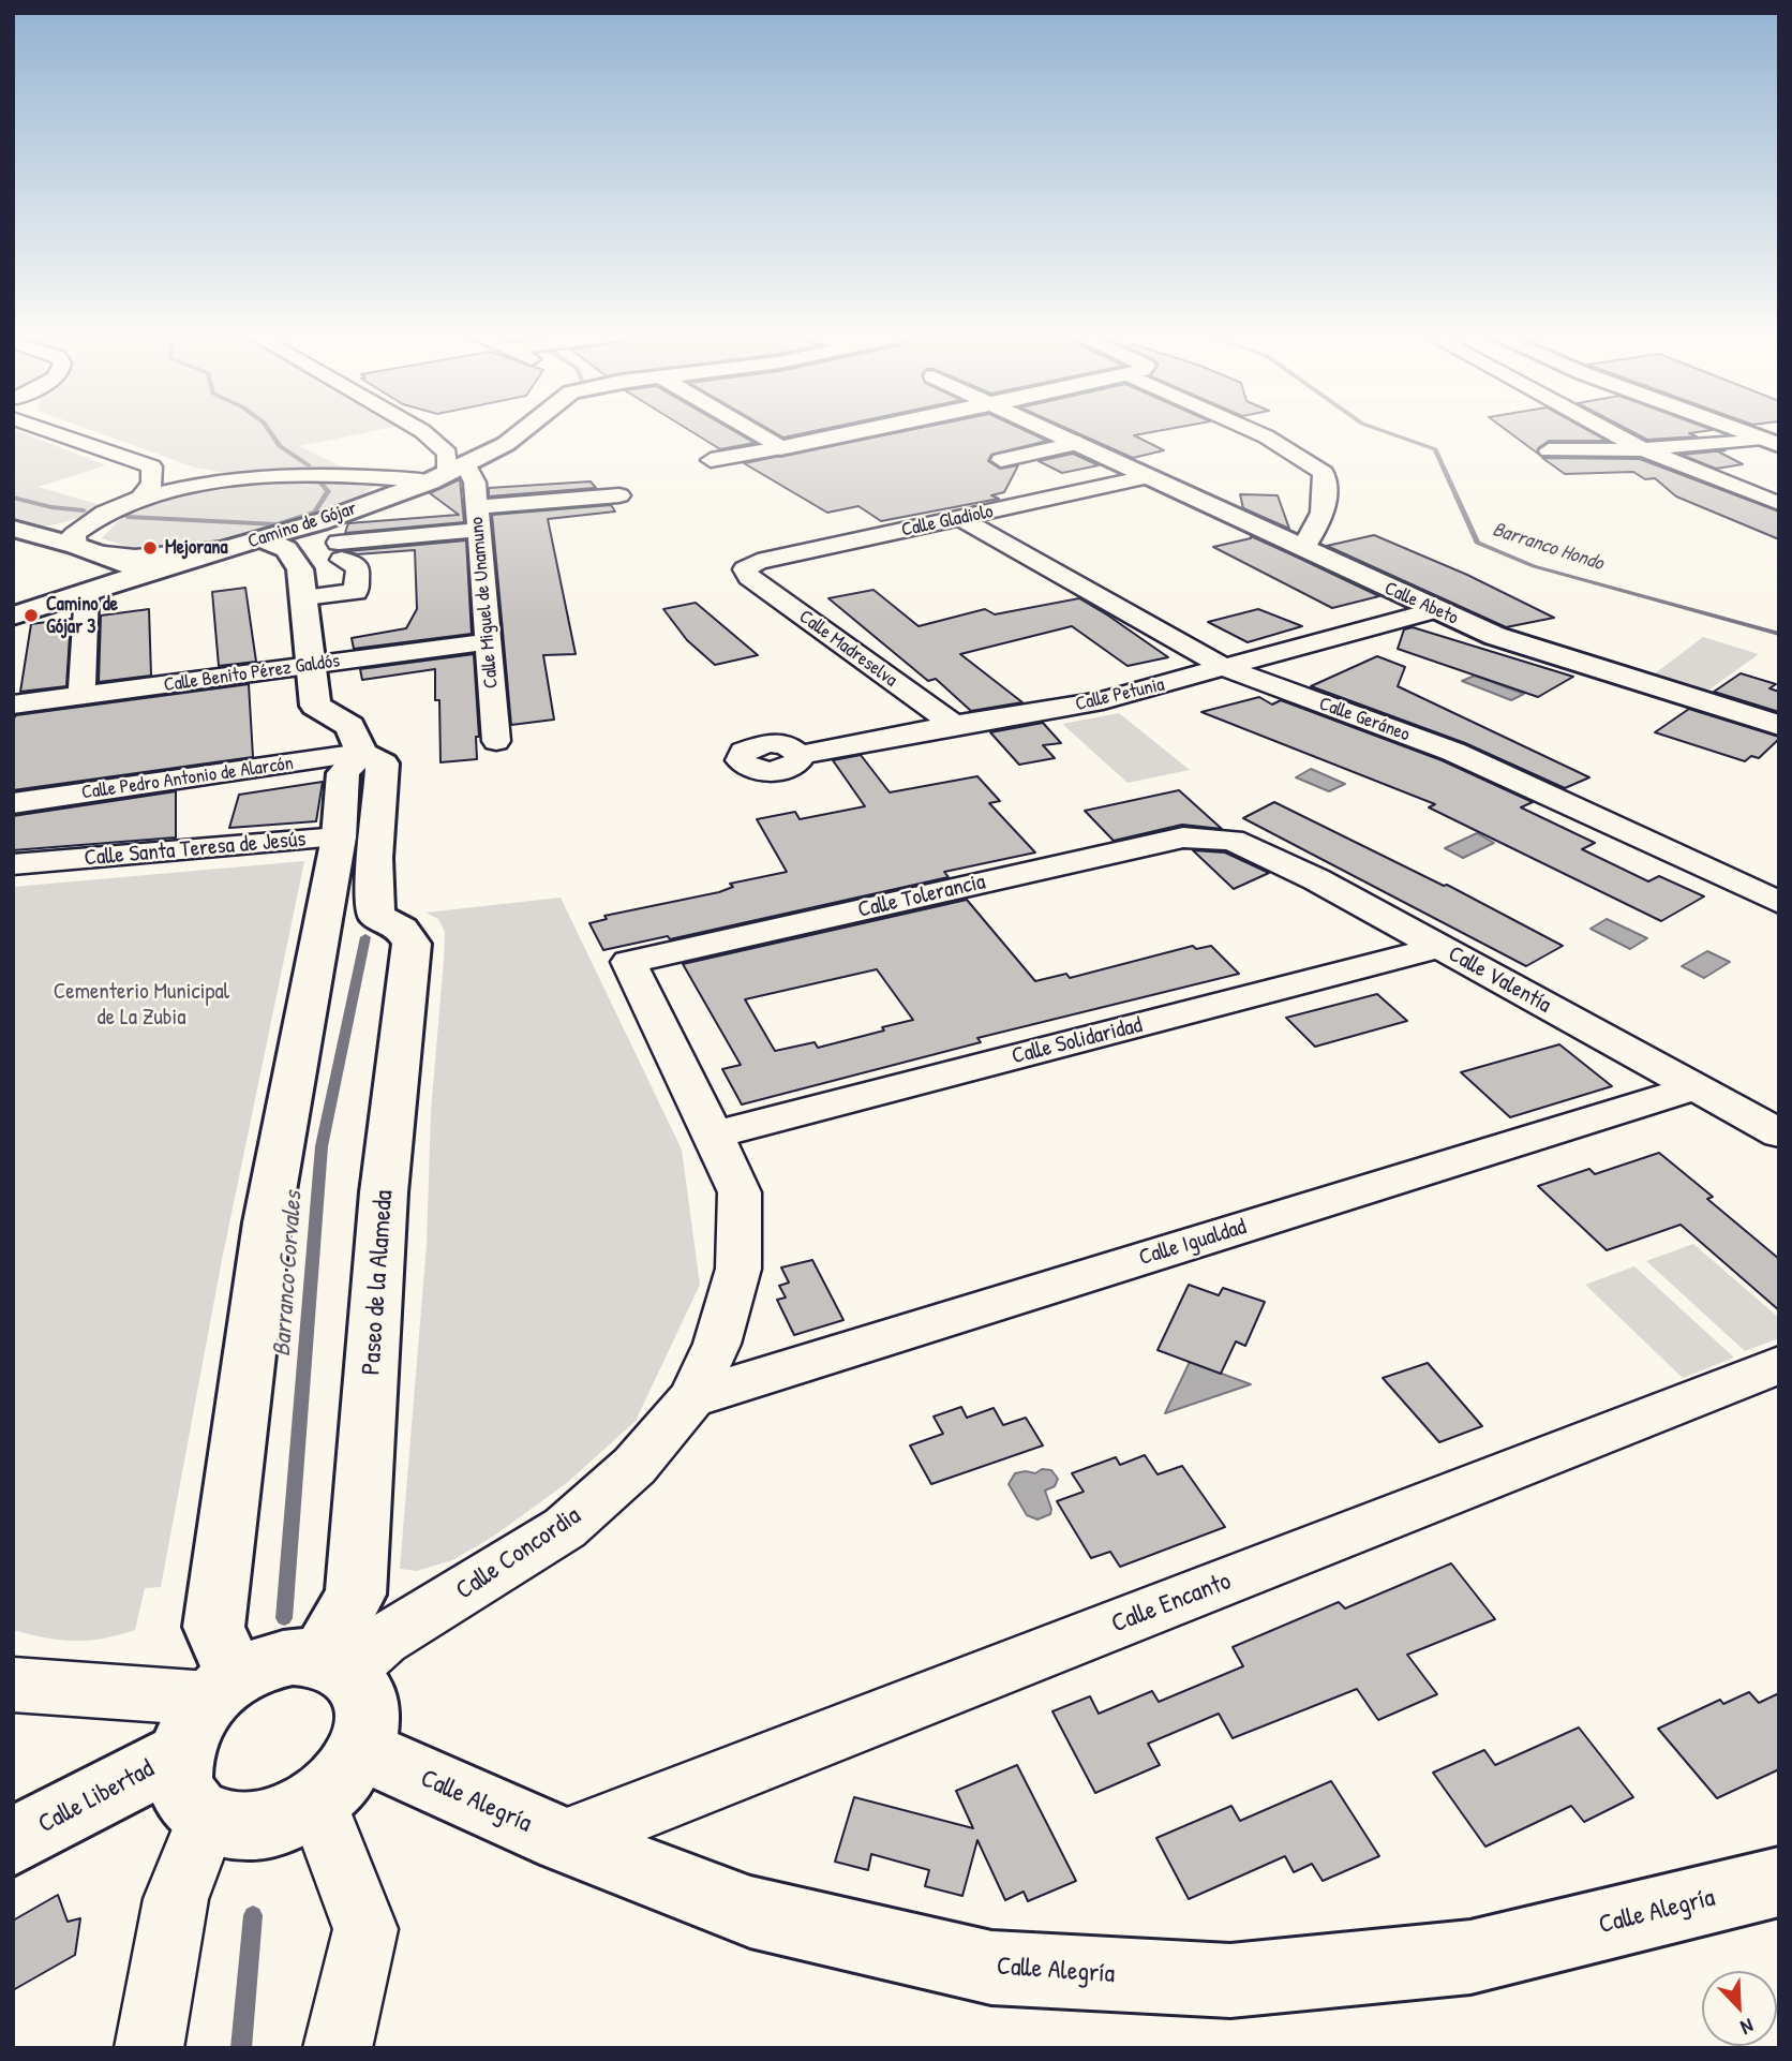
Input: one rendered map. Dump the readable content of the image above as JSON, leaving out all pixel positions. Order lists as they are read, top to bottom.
{
  "streets": {
    "street": [
      "Calle Gladiolo",
      "Camino de Gójar",
      "Calle Miguel de Unamuno",
      "Calle Abeto",
      "Calle Madreselva",
      "Calle Benito Pérez Galdós",
      "Calle Petunia",
      "Calle Geráneo",
      "Calle Pedro Antonio de Alarcón",
      "Calle Santa Teresa de Jesús",
      "Calle Tolerancia",
      "Calle Valentía",
      "Calle Solidaridad",
      "Calle Igualdad",
      "Paseo de la Alameda",
      "Calle Concordia",
      "Calle Encanto",
      "Calle Libertad",
      "Calle Alegría"
    ]
  },
  "crossings": [
    ["Calle Gladiolo", "Calle Abeto"],
    ["Calle Gladiolo", "Calle Madreselva"],
    ["Calle Gladiolo", "Calle Geráneo"],
    ["Camino de Gójar", "Calle Miguel de Unamuno"],
    ["Calle Miguel de Unamuno", "Calle Benito Pérez Galdós"],
    ["Calle Abeto", "Calle Petunia"],
    ["Calle Madreselva", "Calle Petunia"],
    ["Calle Petunia", "Calle Geráneo"],
    ["Calle Tolerancia", "Calle Valentía"],
    ["Calle Tolerancia", "Calle Concordia"],
    ["Calle Valentía", "Calle Solidaridad"],
    ["Calle Valentía", "Calle Igualdad"],
    ["Calle Solidaridad", "Calle Concordia"],
    ["Calle Igualdad", "Calle Concordia"],
    ["Paseo de la Alameda", "Calle Concordia"],
    ["Paseo de la Alameda", "Calle Libertad"],
    ["Paseo de la Alameda", "Calle Alegría"],
    ["Calle Concordia", "Calle Libertad"],
    ["Calle Concordia", "Calle Alegría"],
    ["Calle Encanto", "Calle Alegría"],
    ["Calle Libertad", "Calle Alegría"]
  ],
  "water": ["Barranco Hondo", "Barranco Corvales"],
  "parks": ["Cementerio Municipal de La Zubia"],
  "places": ["Mejorana", "Camino de Gójar 3"],
  "north": "bottom right"
}
